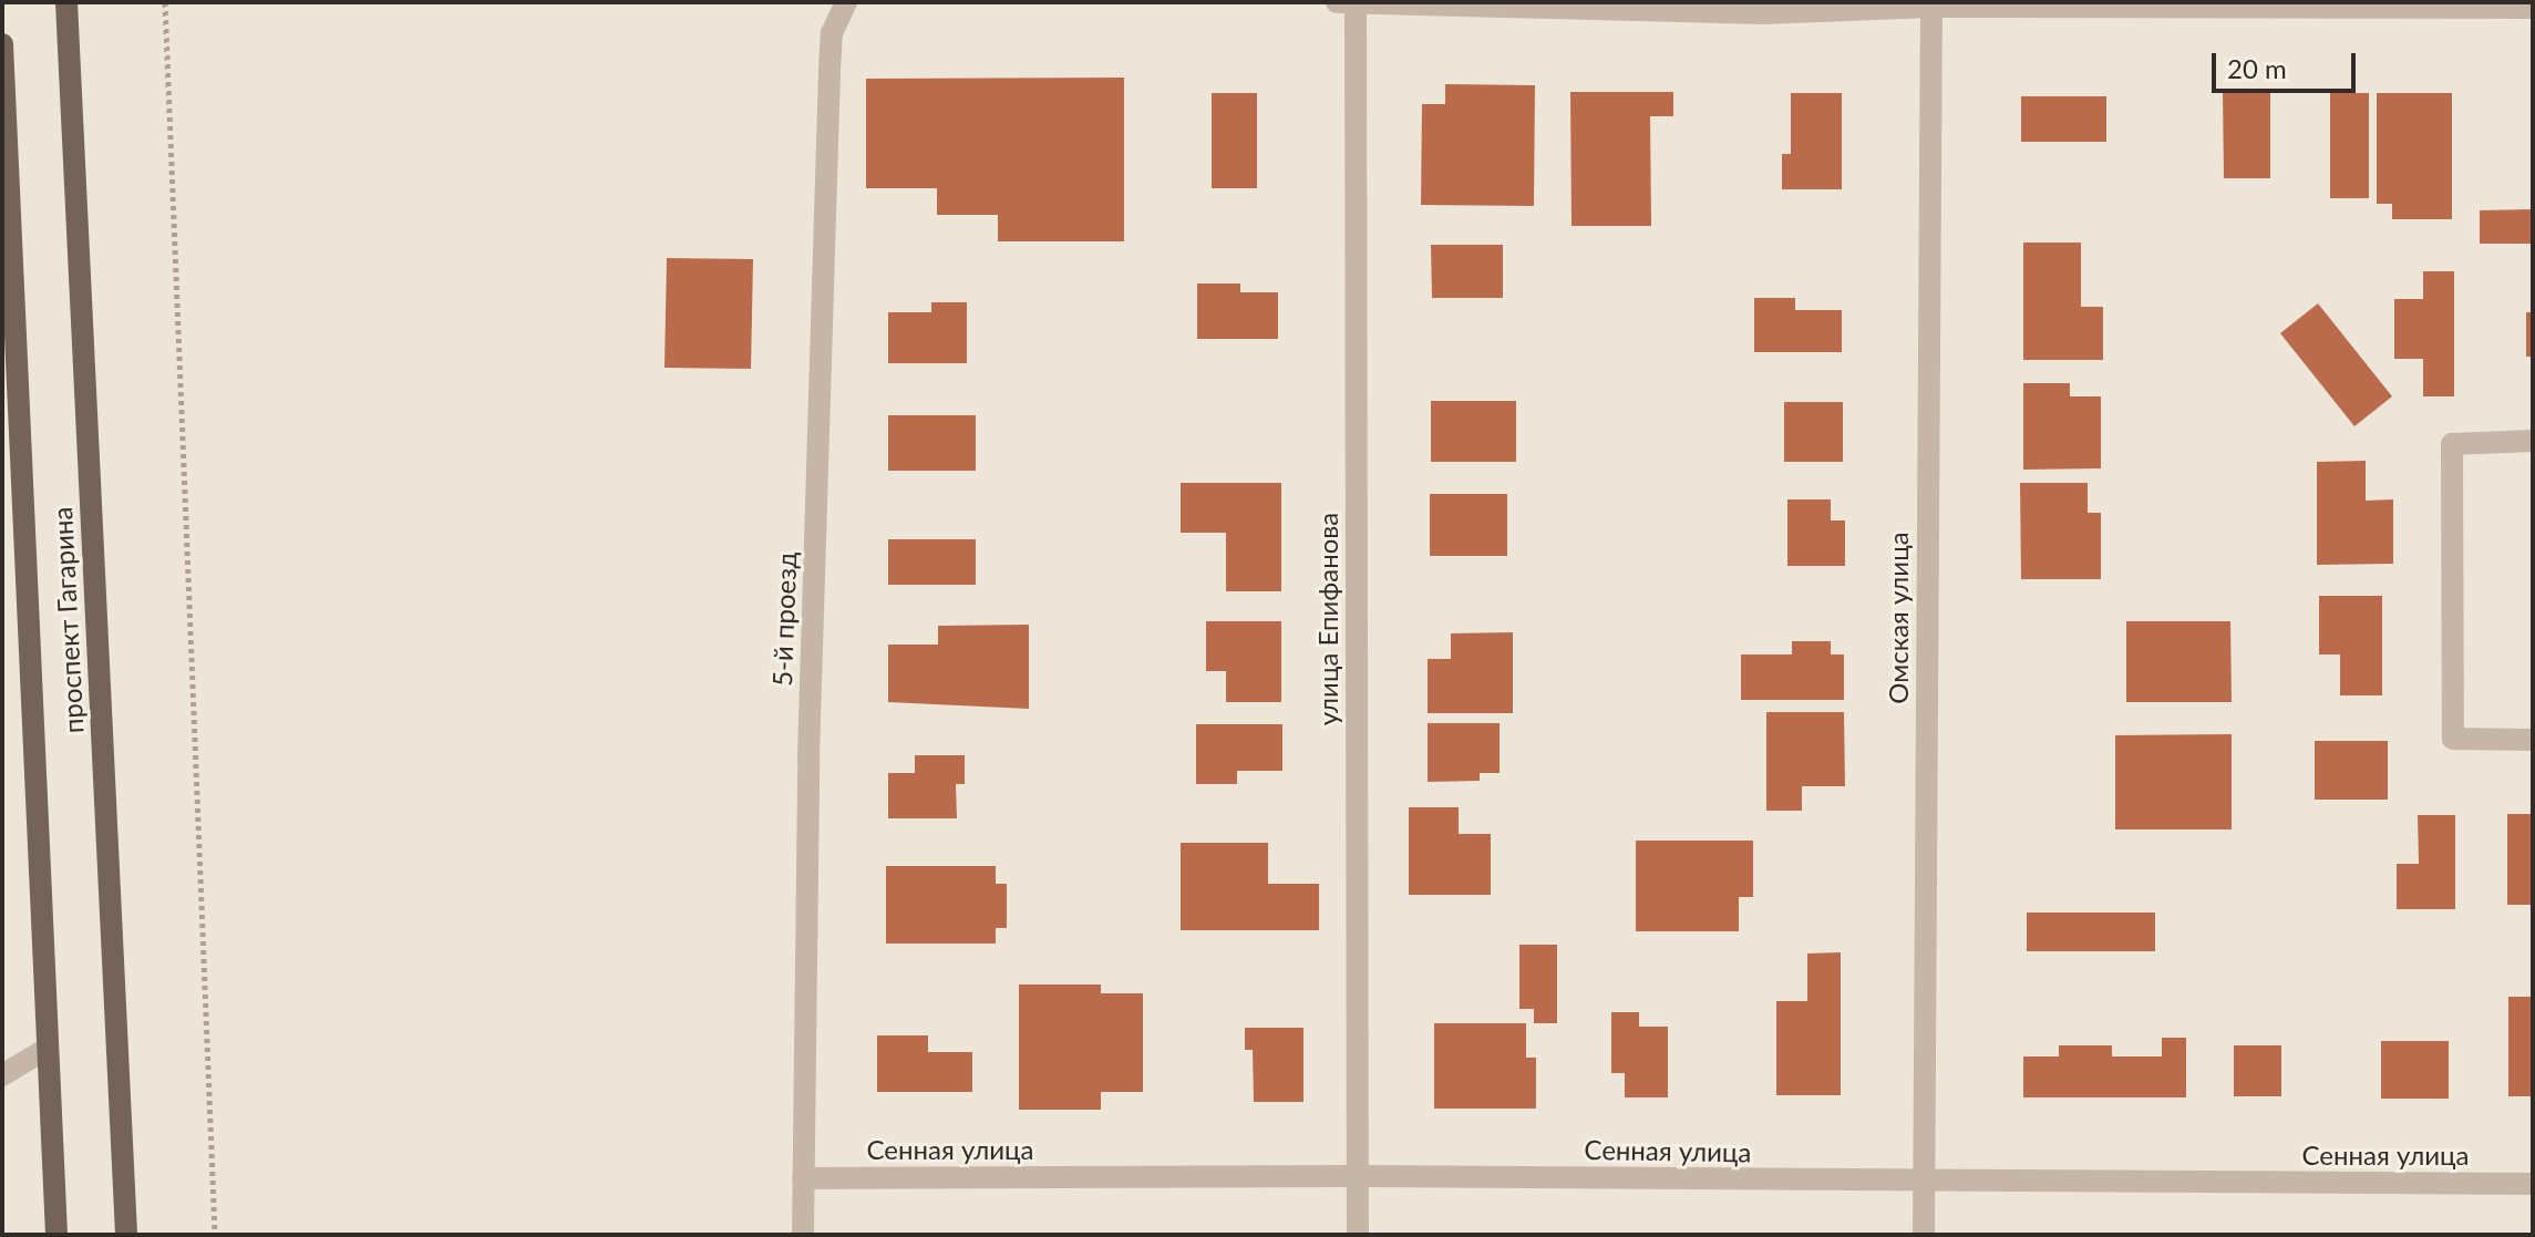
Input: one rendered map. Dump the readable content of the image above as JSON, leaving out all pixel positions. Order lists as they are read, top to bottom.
{
  "streets": {
    "main road": ["проспект Гагарина"],
    "street": [
      "Омская улица",
      "5-й проезд",
      "улица Епифанова",
      "Сенная улица"
    ]
  },
  "crossings": [
    ["Омская улица", "Сенная улица"],
    ["5-й проезд", "Сенная улица"],
    ["улица Епифанова", "Сенная улица"]
  ],
  "scale_bar": "20 m"
}
